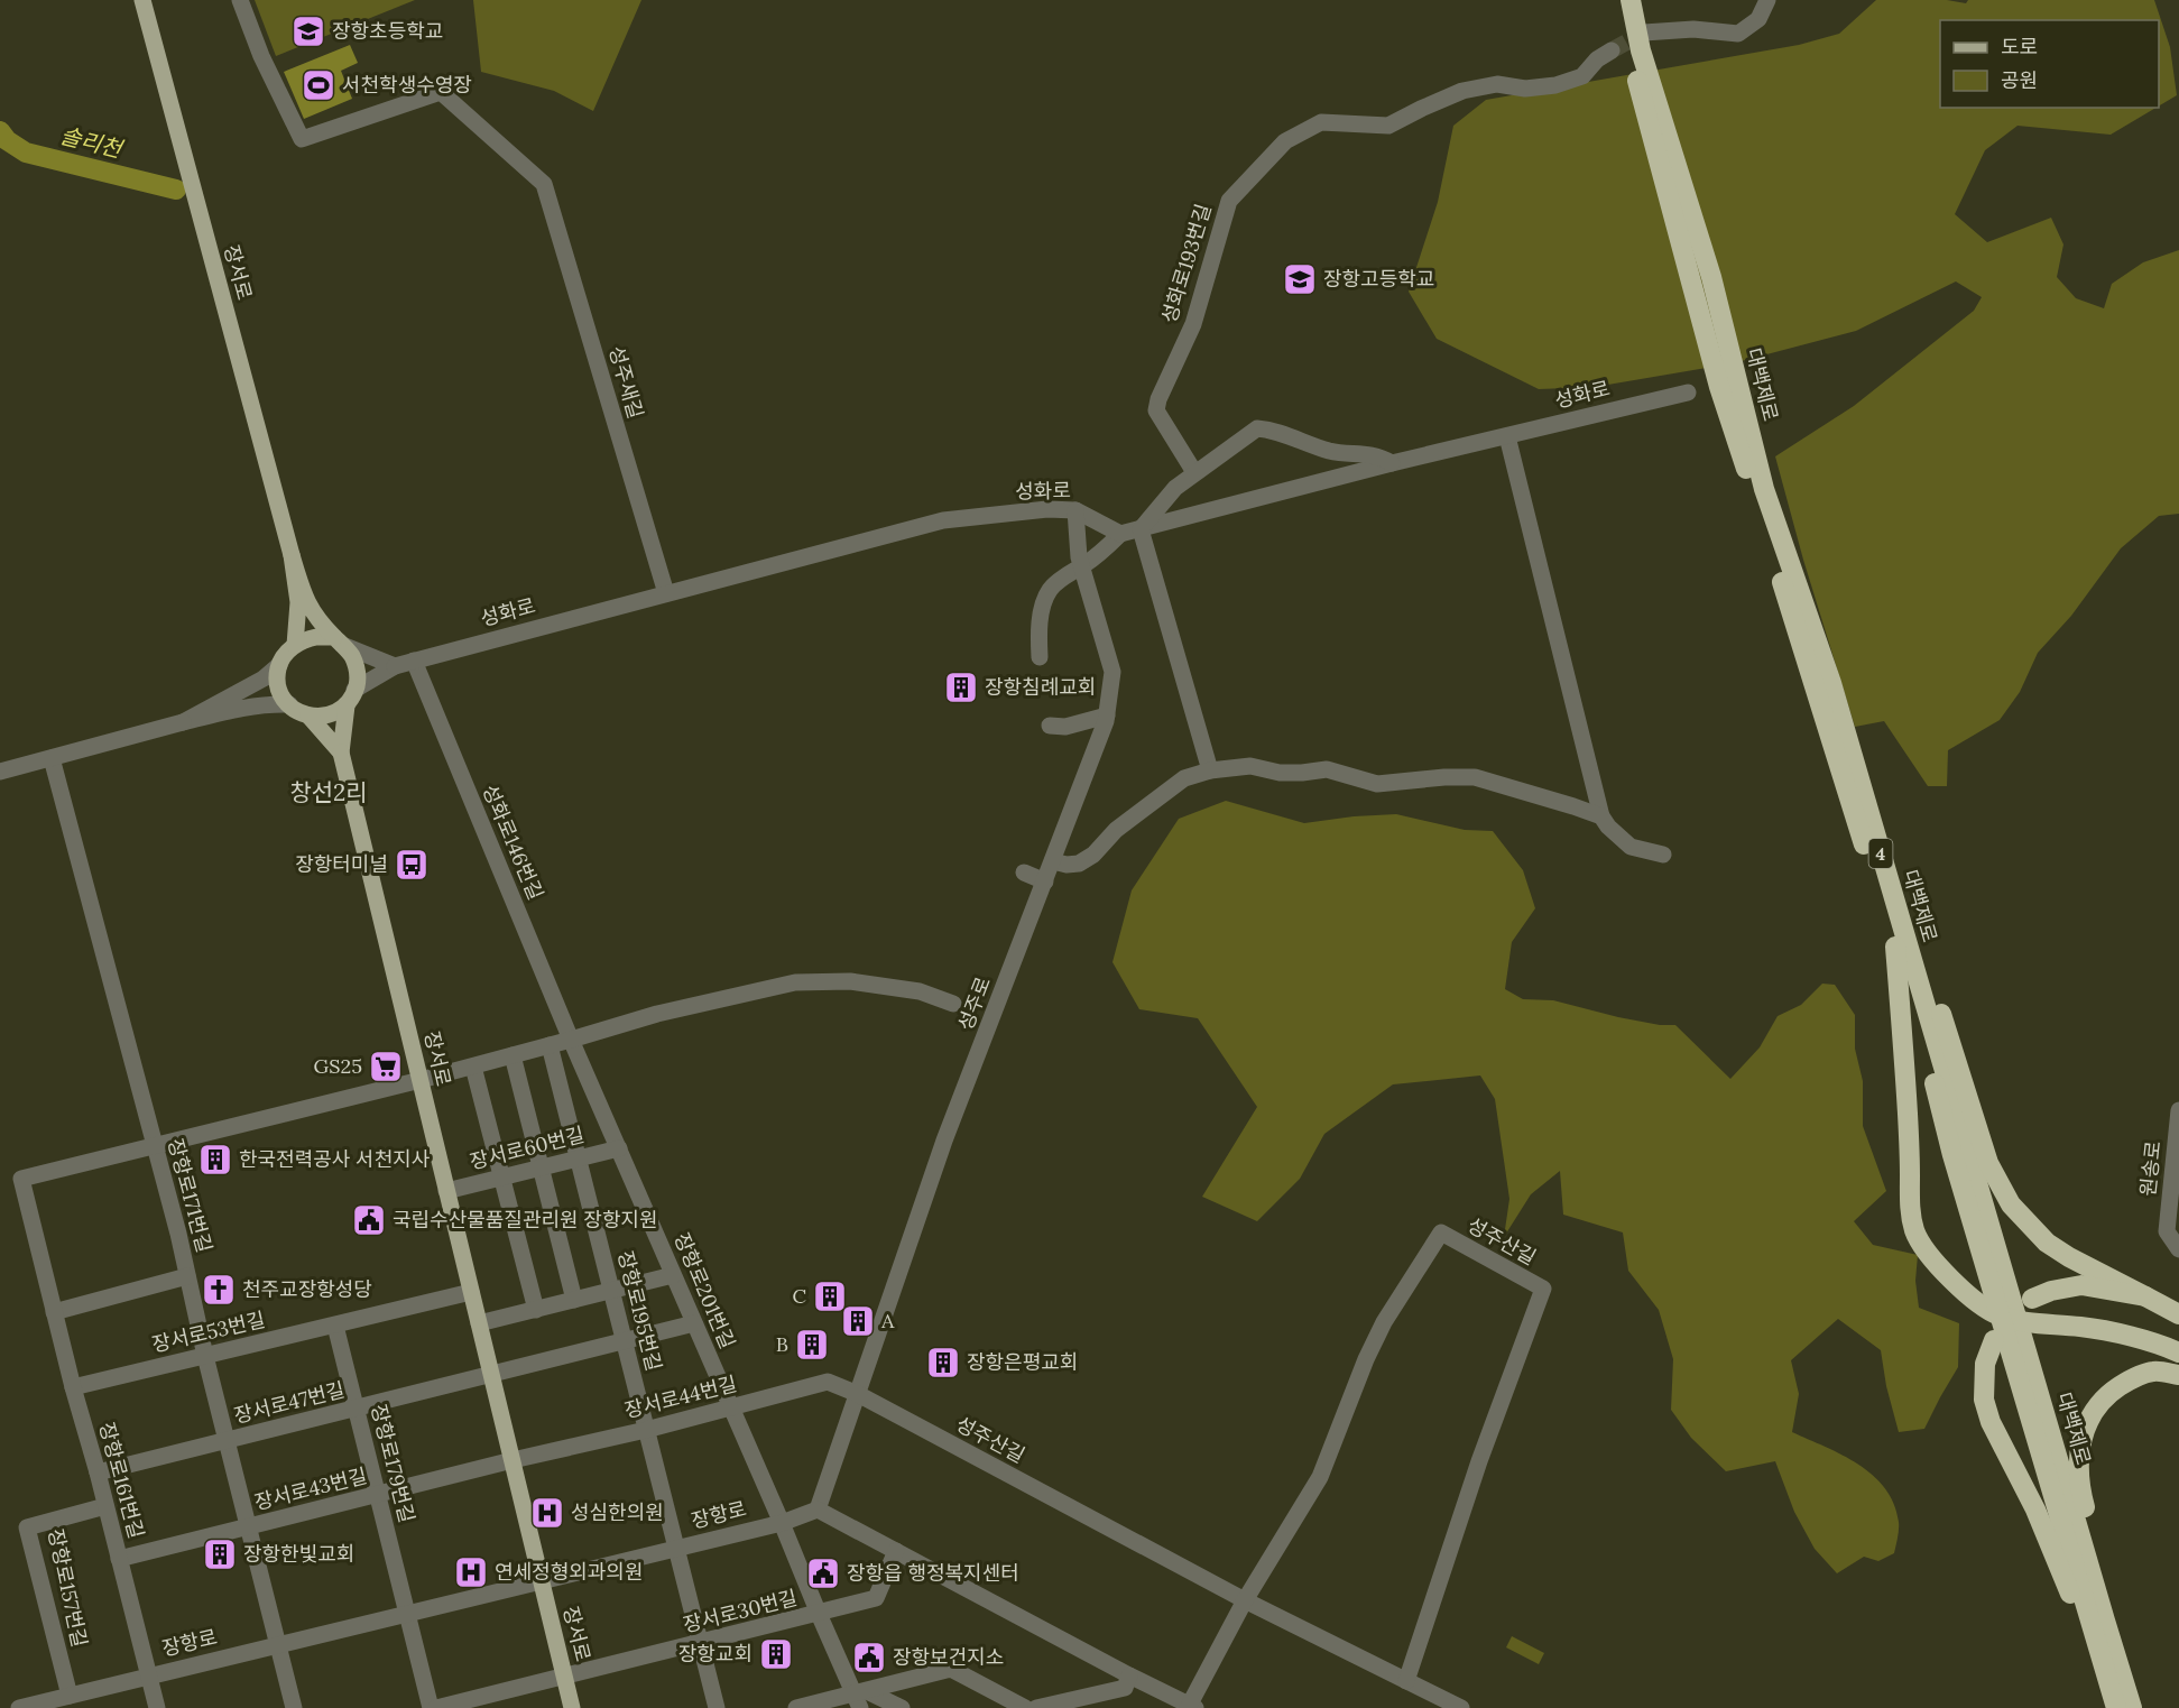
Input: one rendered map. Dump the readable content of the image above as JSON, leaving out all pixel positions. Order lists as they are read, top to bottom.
{
  "streets": {
    "highway": ["대백제로", "4"],
    "main road": ["장서로"],
    "street": [
      "성화로193번길",
      "성주새길",
      "성화로",
      "성화로146번길",
      "성주로",
      "장서로60번길",
      "원송로",
      "장항로171번길",
      "성주산길",
      "장항로201번길",
      "장항로195번길",
      "장서로53번길",
      "장서로44번길",
      "장서로47번길",
      "장항로179번길",
      "장항로161번길",
      "장서로43번길",
      "장항로",
      "장항로157번길",
      "장서로30번길"
    ]
  },
  "crossings": [
    ["장서로", "장서로60번길"],
    ["장서로", "장서로53번길"],
    ["장서로", "장서로44번길"],
    ["장서로", "장서로47번길"],
    ["장서로", "장서로43번길"],
    ["장서로", "장항로"],
    ["장서로", "장서로30번길"],
    ["성주새길", "성화로"],
    ["성화로", "성화로146번길"],
    ["성화로", "성주로"],
    ["성화로146번길", "장항로201번길"],
    ["성주로", "성주산길"],
    ["성주로", "장서로44번길"],
    ["성주로", "장항로"],
    ["장서로60번길", "장항로201번길"],
    ["장서로60번길", "장항로195번길"],
    ["장항로171번길", "장서로53번길"],
    ["장항로171번길", "장서로47번길"],
    ["장항로171번길", "장항로161번길"],
    ["장항로171번길", "장서로43번길"],
    ["장항로171번길", "장항로"],
    ["성주산길", "장서로44번길"],
    ["장항로201번길", "장서로44번길"],
    ["장항로201번길", "장항로"],
    ["장항로201번길", "장서로30번길"],
    ["장항로195번길", "장서로44번길"],
    ["장항로195번길", "장항로"],
    ["장항로195번길", "장서로30번길"],
    ["장서로53번길", "장항로179번길"],
    ["장서로53번길", "장항로161번길"],
    ["장서로44번길", "장서로43번길"],
    ["장서로47번길", "장항로179번길"],
    ["장서로47번길", "장항로161번길"],
    ["장항로179번길", "장서로43번길"],
    ["장항로179번길", "장항로"],
    ["장항로161번길", "장서로43번길"],
    ["장항로161번길", "장항로"],
    ["장항로161번길", "장항로157번길"],
    ["장항로", "장항로157번길"]
  ],
  "districts": ["창선2리"],
  "water": ["솔리천"],
  "places": {
    "school or university": ["장항초등학교", "장항고등학교"],
    "sports": ["서천학생수영장"],
    "building": [
      "장항침례교회",
      "한국전력공사 서천지사",
      "C",
      "A",
      "B",
      "장항은평교회",
      "장항한빛교회",
      "장항교회"
    ],
    "bus stop": ["장항터미널"],
    "supermarket": ["GS25"],
    "public building": ["국립수산물품질관리원 장항지원", "장항읍 행정복지센터", "장항보건지소"],
    "church": ["천주교장항성당"],
    "hospital": ["성심한의원", "연세정형외과의원"]
  },
  "legend": ["도로", "공원"]
}
